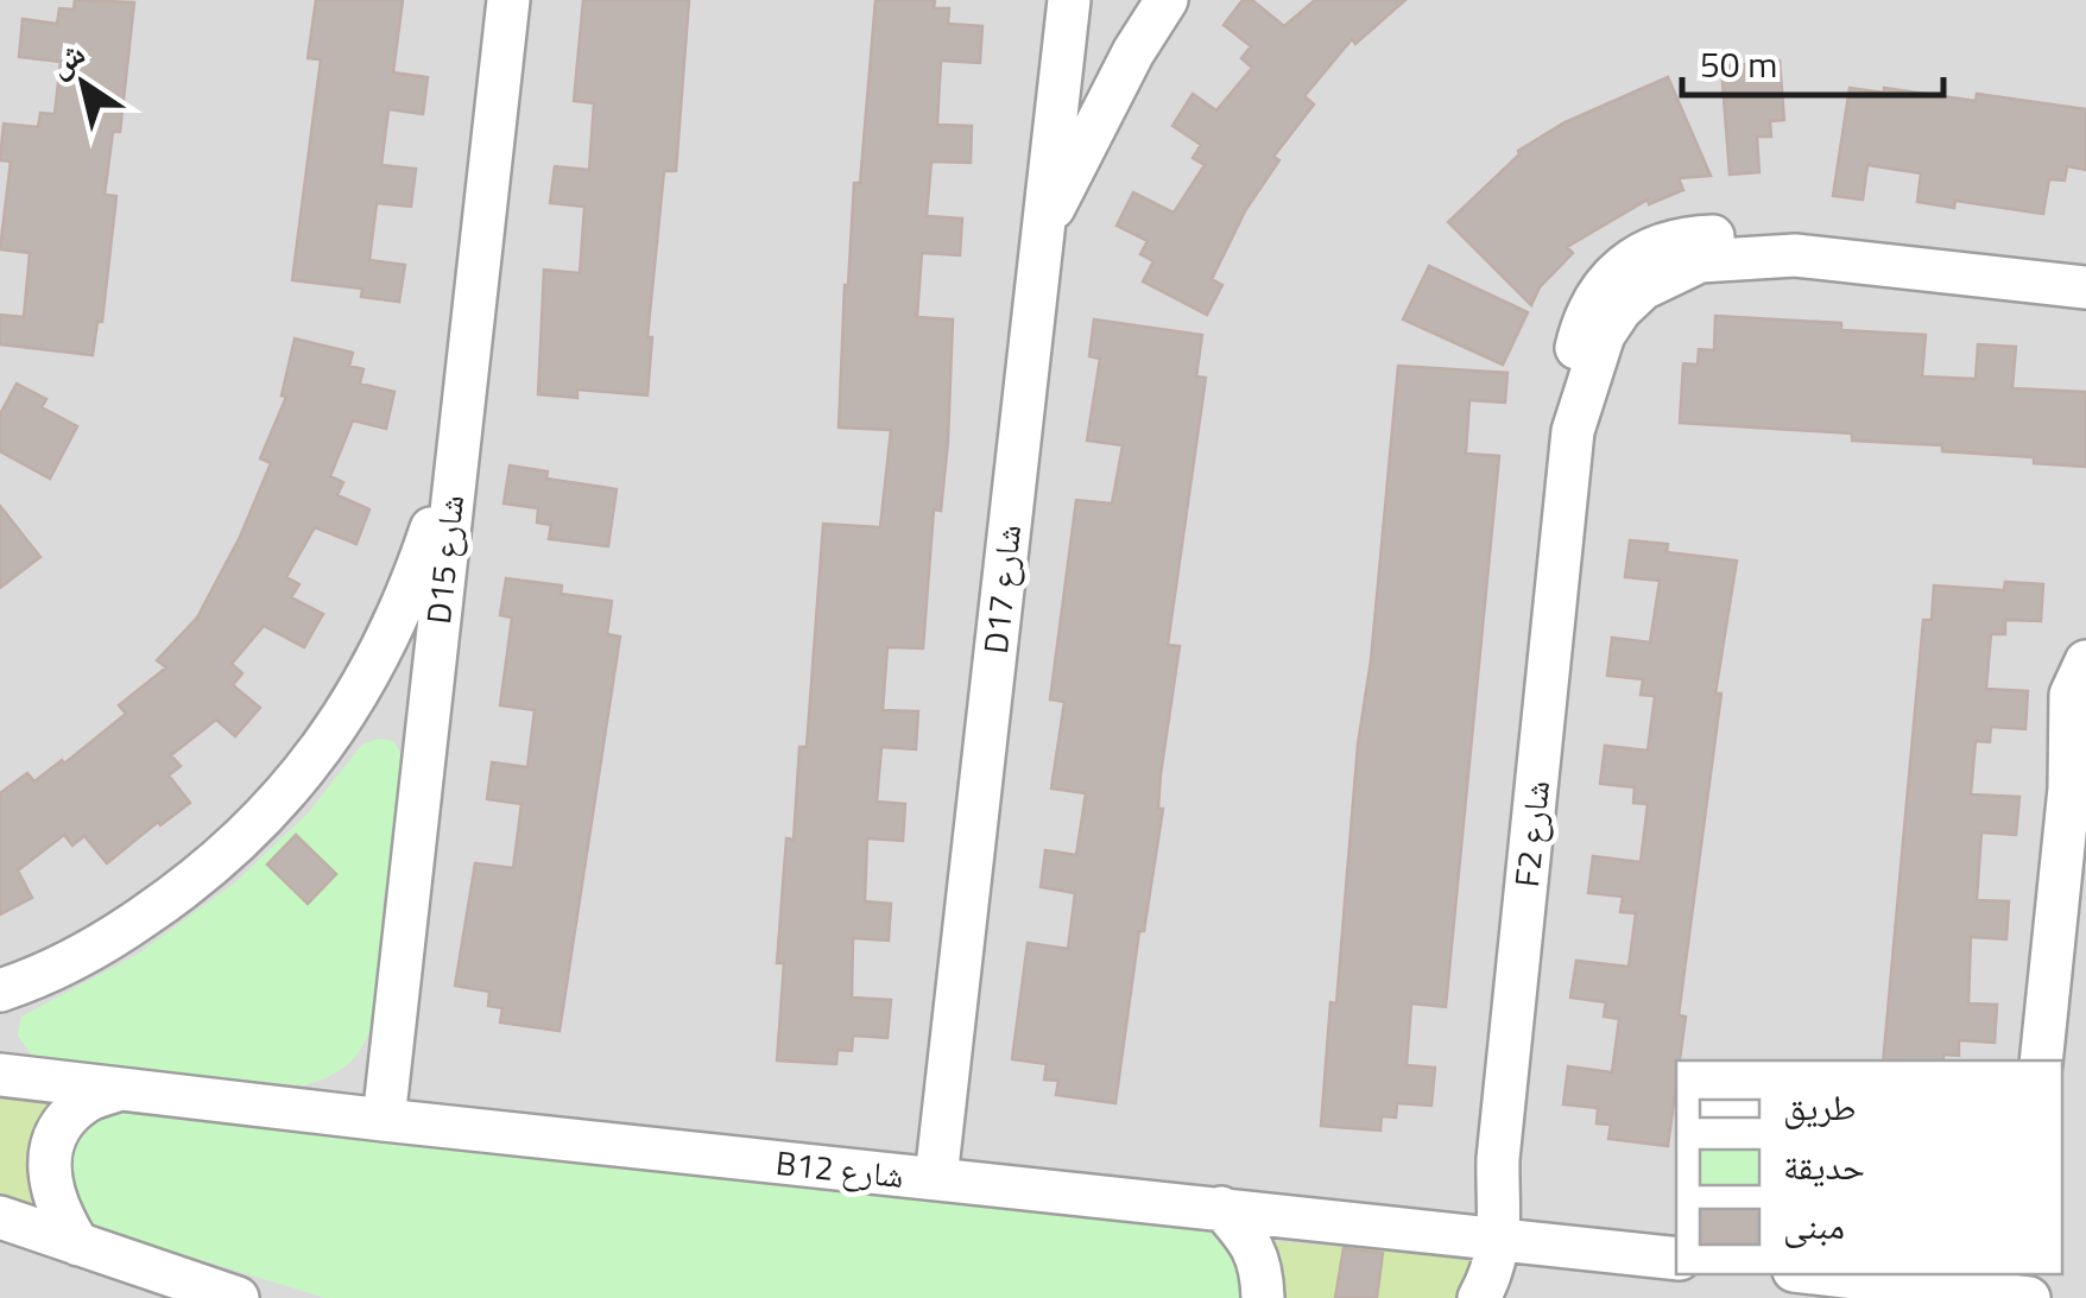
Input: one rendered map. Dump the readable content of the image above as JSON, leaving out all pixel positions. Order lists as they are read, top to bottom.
{
  "streets": {
    "street": [
      "D15 شارع",
      "D17 شارع",
      "F2 شارع",
      "B12 شارع"
    ]
  },
  "crossings": [
    ["D15 شارع", "B12 شارع"],
    ["D17 شارع", "B12 شارع"],
    ["F2 شارع", "B12 شارع"]
  ],
  "legend": ["طريق", "حديقة", "مبنى"],
  "scale_bar": "50 m",
  "north": "top left"
}
